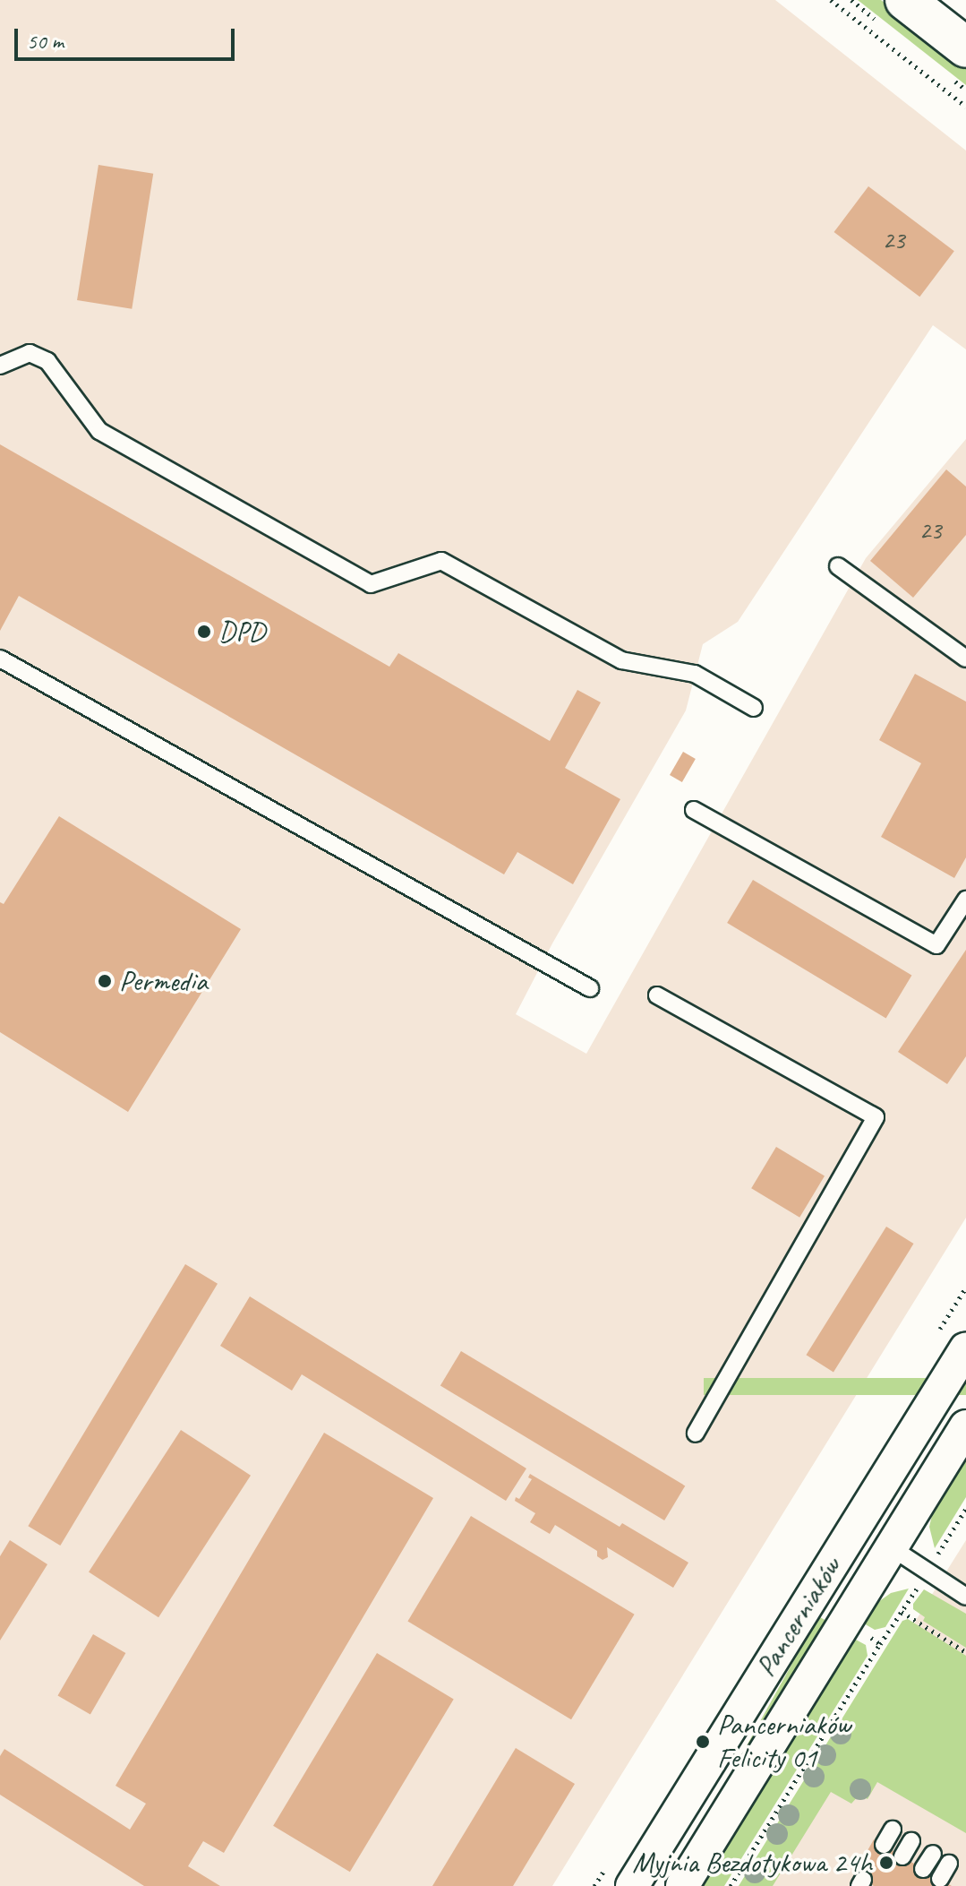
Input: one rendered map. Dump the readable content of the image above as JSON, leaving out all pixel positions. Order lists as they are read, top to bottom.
{
  "streets": {
    "street": ["Pancerniaków"]
  },
  "places": [
    "DPD",
    "Permedia",
    "Pancerniaków Felicity 01",
    "Myjnia Bezdotykowa 24h"
  ],
  "house_numbers": ["23", "23"],
  "scale_bar": "50 m"
}
